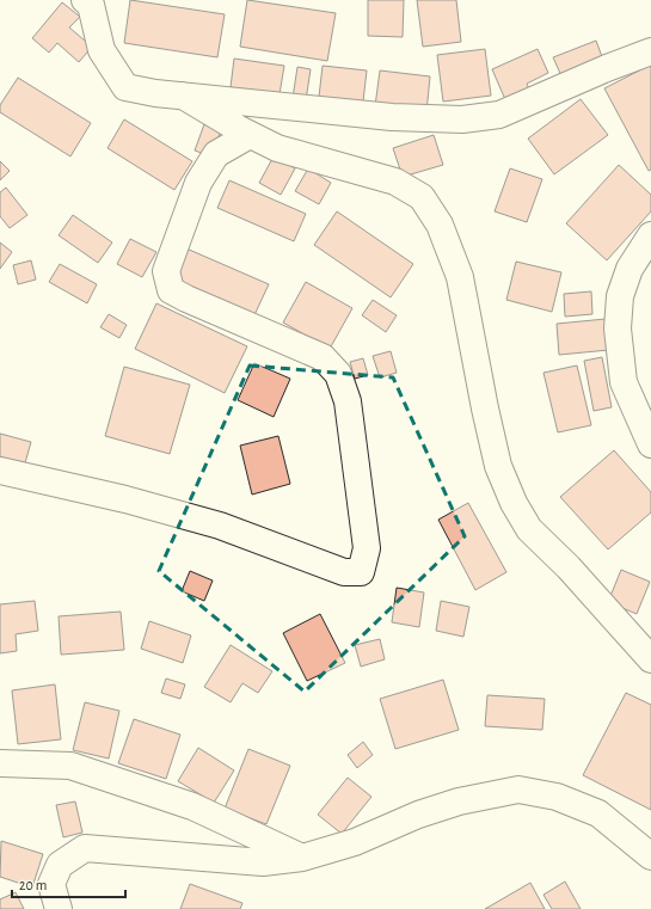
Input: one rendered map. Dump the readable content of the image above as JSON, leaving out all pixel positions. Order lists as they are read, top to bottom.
{
  "scale_bar": "20 m"
}
